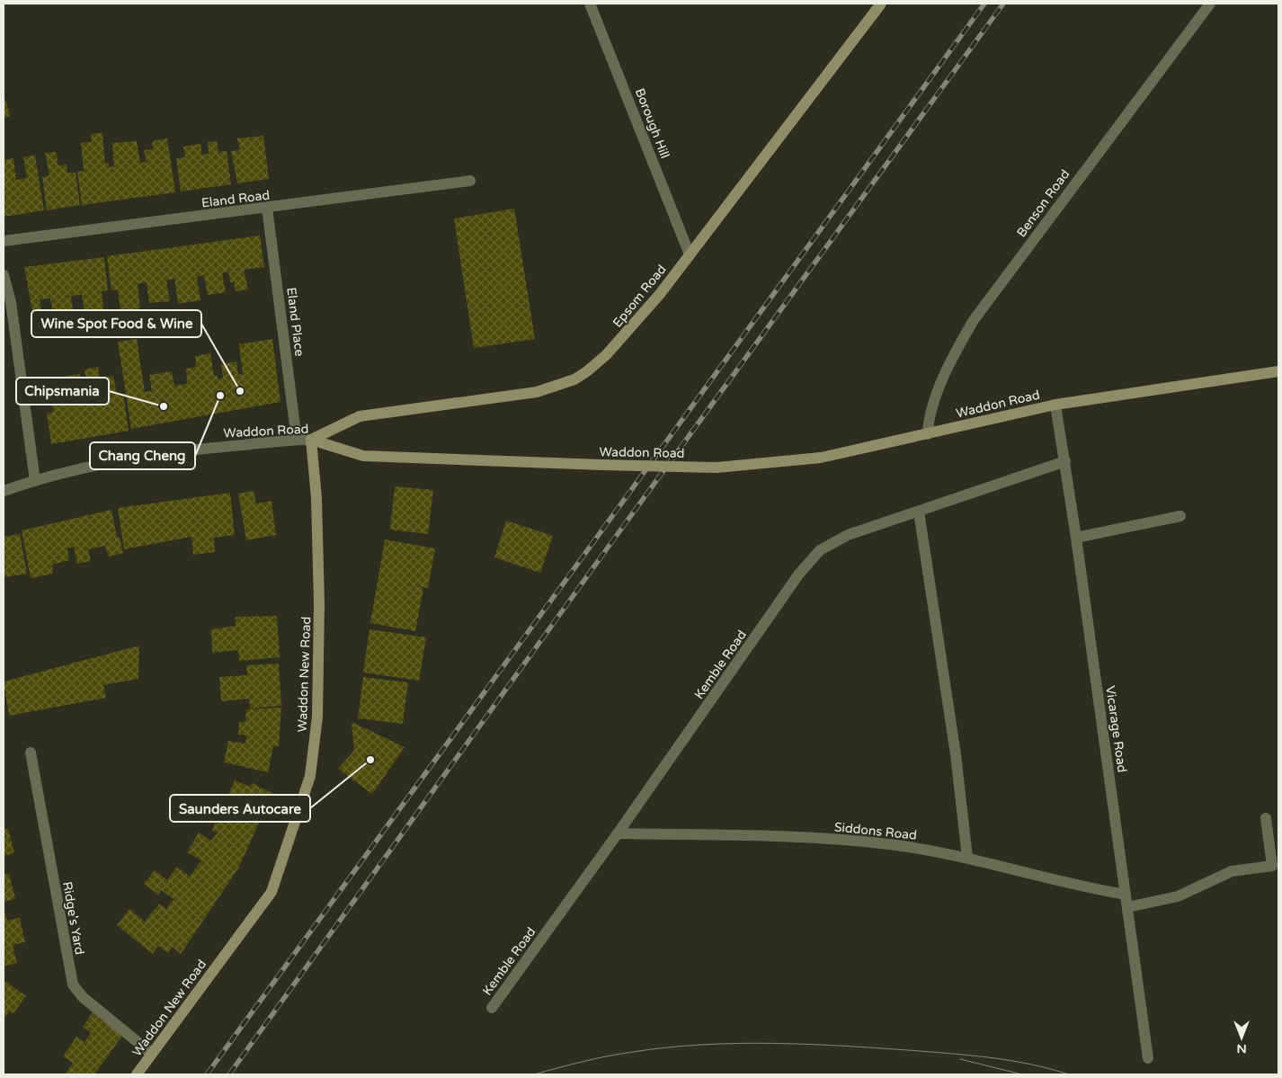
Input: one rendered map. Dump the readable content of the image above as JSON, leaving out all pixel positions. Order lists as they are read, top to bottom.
{
  "streets": {
    "street": [
      "Borough Hill",
      "Eland Road",
      "Benson Road",
      "Epsom Road",
      "Eland Place",
      "Waddon Road",
      "Kemble Road",
      "Waddon New Road",
      "Vicarage Road",
      "Siddons Road",
      "Ridge's Yard"
    ]
  },
  "crossings": [
    ["Borough Hill", "Epsom Road"],
    ["Eland Road", "Eland Place"],
    ["Benson Road", "Waddon Road"],
    ["Epsom Road", "Waddon Road"],
    ["Epsom Road", "Waddon New Road"],
    ["Eland Place", "Waddon Road"],
    ["Waddon Road", "Waddon New Road"],
    ["Waddon Road", "Vicarage Road"],
    ["Kemble Road", "Vicarage Road"],
    ["Kemble Road", "Siddons Road"],
    ["Waddon New Road", "Ridge's Yard"],
    ["Vicarage Road", "Siddons Road"]
  ],
  "places": [
    "Wine Spot Food & Wine",
    "Chang Cheng",
    "Chipsmania",
    "Saunders Autocare"
  ],
  "north": "bottom"
}
